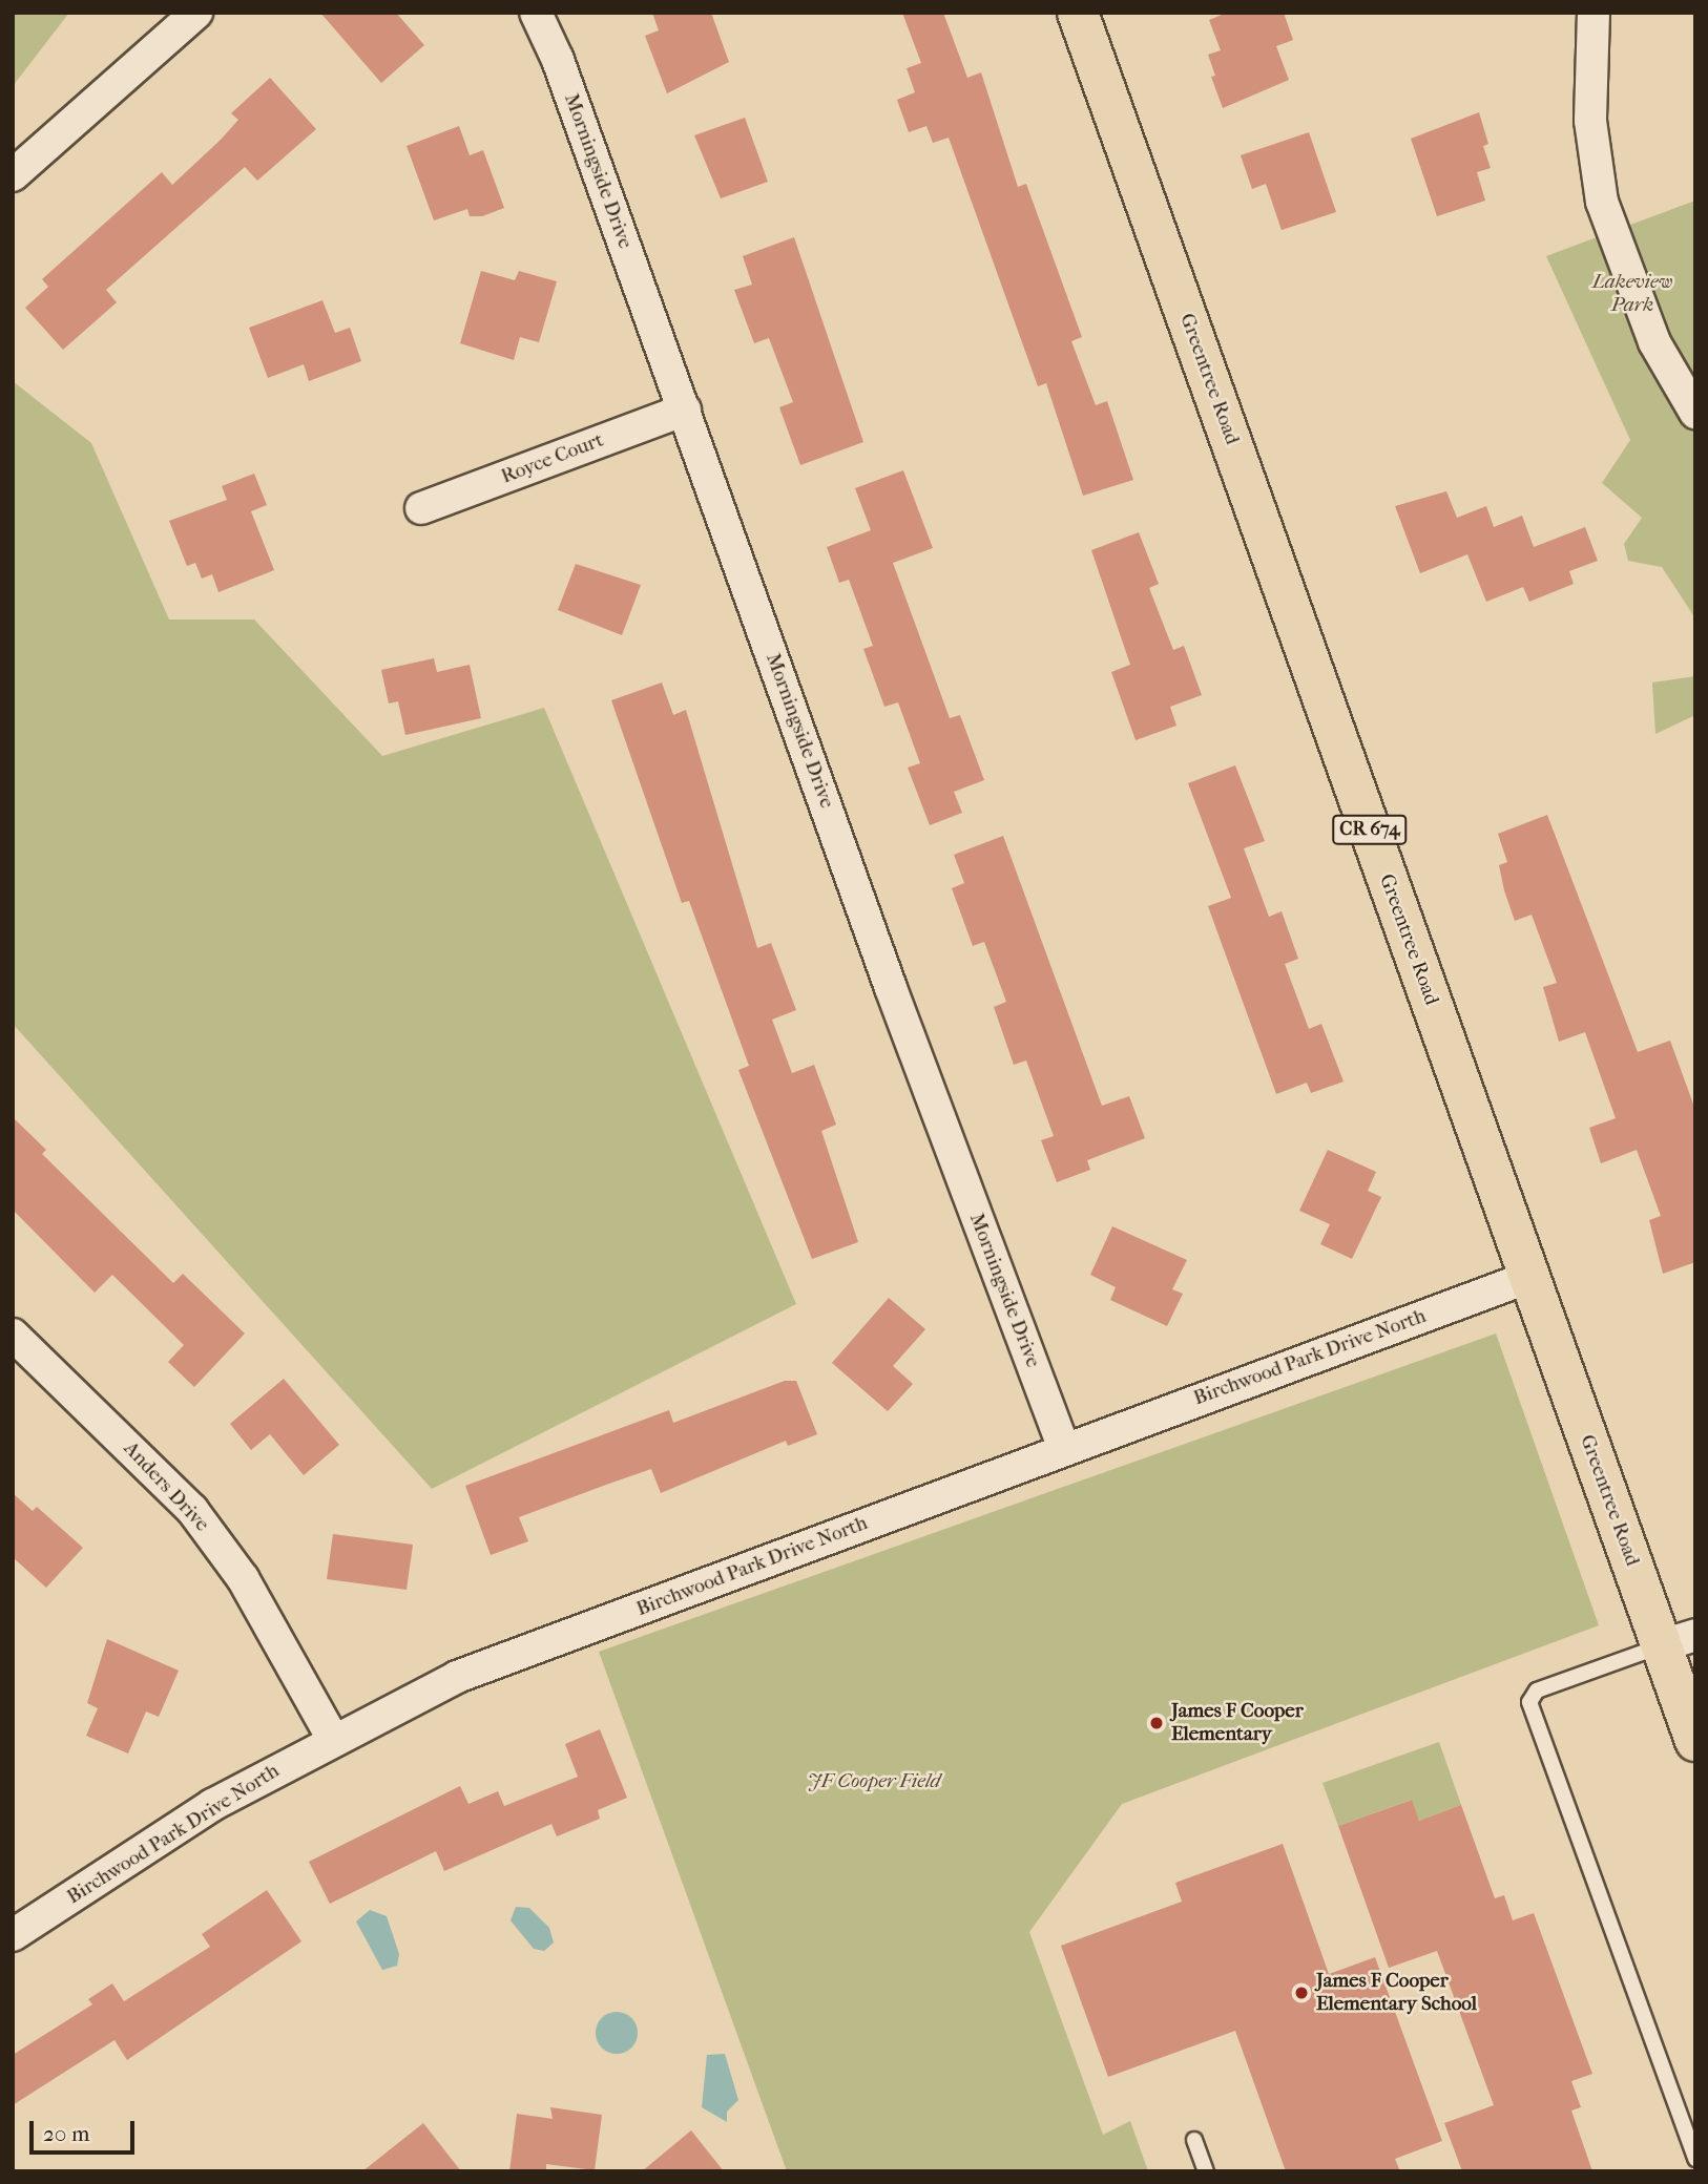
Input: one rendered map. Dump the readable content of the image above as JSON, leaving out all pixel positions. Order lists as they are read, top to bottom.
{
  "streets": {
    "main road": ["Greentree Road", "CR 674"],
    "street": [
      "Morningside Drive",
      "Royce Court",
      "Birchwood Park Drive North",
      "Anders Drive"
    ]
  },
  "crossings": [
    ["Morningside Drive", "Royce Court"],
    ["Morningside Drive", "Birchwood Park Drive North"],
    ["Greentree Road", "Birchwood Park Drive North"],
    ["Birchwood Park Drive North", "Anders Drive"]
  ],
  "parks": ["Lakeview Park", "JF Cooper Field"],
  "places": ["James F Cooper Elementary", "James F Cooper Elementary School"],
  "scale_bar": "20 m"
}
